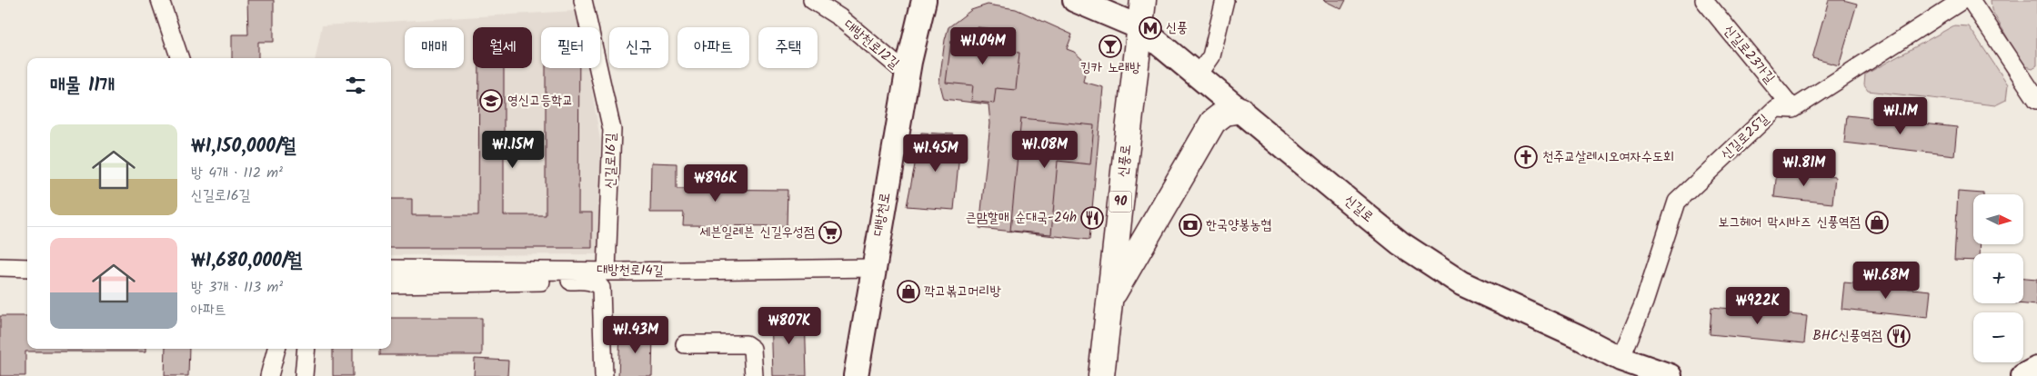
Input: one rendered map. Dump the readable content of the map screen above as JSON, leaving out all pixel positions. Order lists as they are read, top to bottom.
{
  "streets": {
    "main road": [
      "신풍로",
      "90",
      "신길로",
      "대방천로"
    ],
    "street": [
      "대방천로12길",
      "신길로23가길",
      "신길로25길",
      "신길로16길",
      "대방천로14길"
    ]
  },
  "crossings": [
    ["대방천로12길", "대방천로"],
    ["신길로23가길", "신길로25길"],
    ["신길로25길", "신길로"],
    ["신길로16길", "대방천로14길"],
    ["신풍로", "신길로"],
    ["대방천로", "대방천로14길"]
  ],
  "places": {
    "metro station": ["신풍"],
    "bar": ["킹카 노래방"],
    "school or university": ["영신고등학교"],
    "church": ["천주교살레시오여자수도회"],
    "restaurant": ["큰맘할매 순대국-24h", "BHC신풍역점"],
    "shop": ["보그헤어 막시바즈 신풍역점", "깍고볶고머리방"],
    "bank": ["한국양봉농협"],
    "supermarket": ["세븐일레븐 신길우성점"]
  },
  "north": "right",
  "page": {
    "price": [
      "₩1.04M",
      "₩1.1M",
      "₩1.15M",
      "₩1.08M",
      "₩1.45M",
      "₩1.81M",
      "₩896K",
      "₩1.68M",
      "₩922K",
      "₩807K",
      "₩1.43M"
    ],
    "chip": [
      "매매",
      "월세",
      "필터",
      "신규",
      "아파트",
      "주택"
    ],
    "heading": "매물 11개",
    "list": [
      {
        "name": "₩1,150,000/월",
        "note": "방 4개 · 112 m² · 신길로16길"
      },
      {
        "name": "₩1,680,000/월",
        "note": "방 3개 · 113 m² · 아파트"
      }
    ],
    "map_buttons": ["+", "−"]
  }
}
